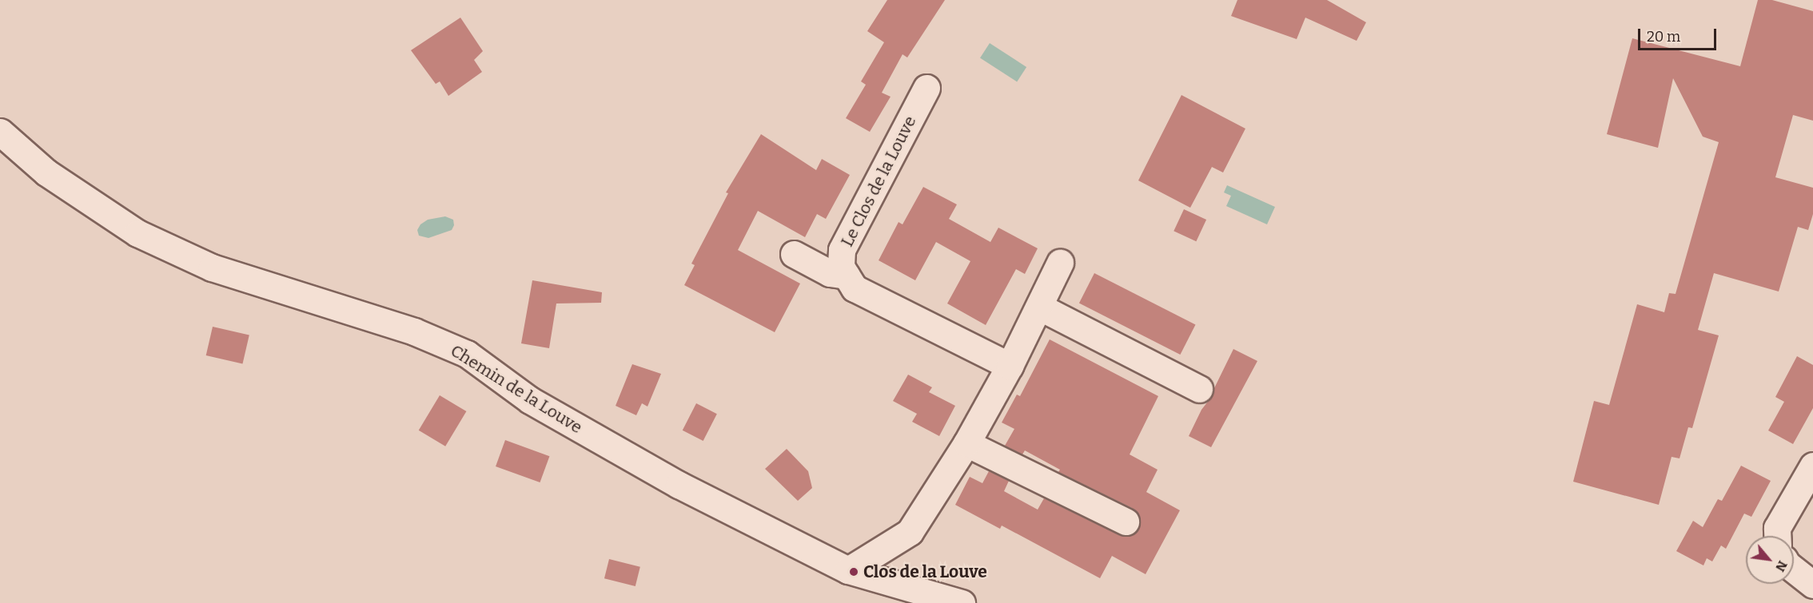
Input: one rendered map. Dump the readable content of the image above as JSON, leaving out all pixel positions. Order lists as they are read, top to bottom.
{
  "streets": {
    "street": ["Le Clos de la Louve", "Chemin de la Louve"]
  },
  "places": ["Clos de la Louve"],
  "scale_bar": "20 m",
  "north": "bottom right"
}
